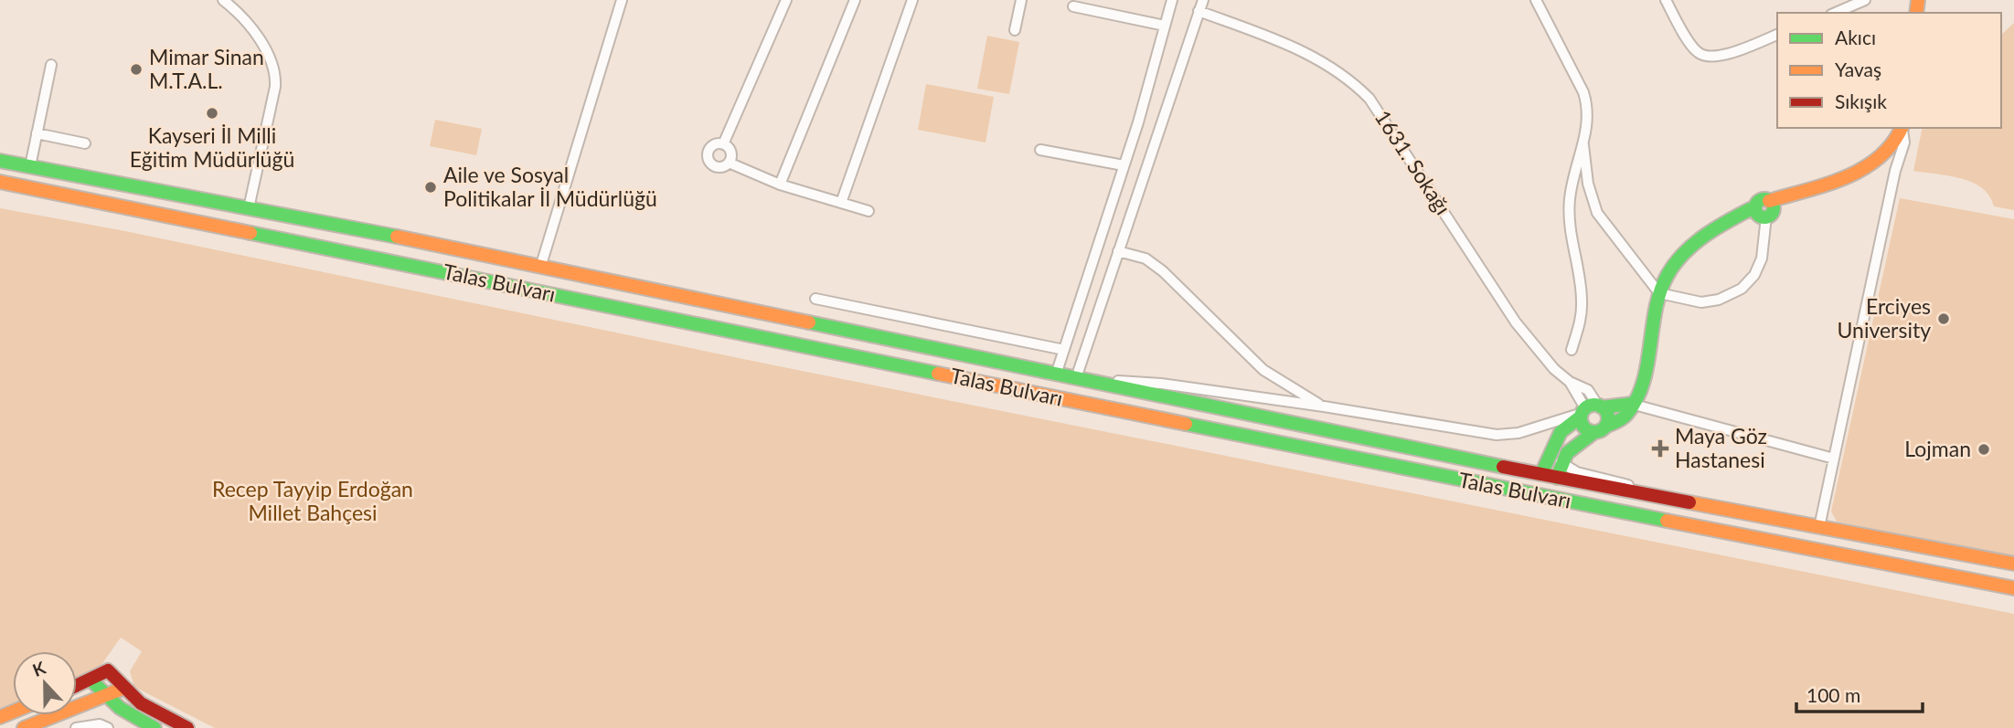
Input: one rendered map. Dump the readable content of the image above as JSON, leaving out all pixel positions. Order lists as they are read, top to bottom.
{
  "streets": {
    "main road": ["Talas Bulvarı"],
    "street": ["1631. Sokağı"]
  },
  "parks": ["Recep Tayyip Erdoğan Millet Bahçesi"],
  "places": {
    "other": [
      "Mimar Sinan M.T.A.L.",
      "Kayseri İl Milli Eğitim Müdürlüğü",
      "Aile ve Sosyal Politikalar İl Müdürlüğü",
      "Erciyes University",
      "Lojman"
    ],
    "health": ["Maya Göz Hastanesi"]
  },
  "legend": ["Akıcı", "Yavaş", "Sıkışık"],
  "scale_bar": "100 m",
  "north": "top"
}
